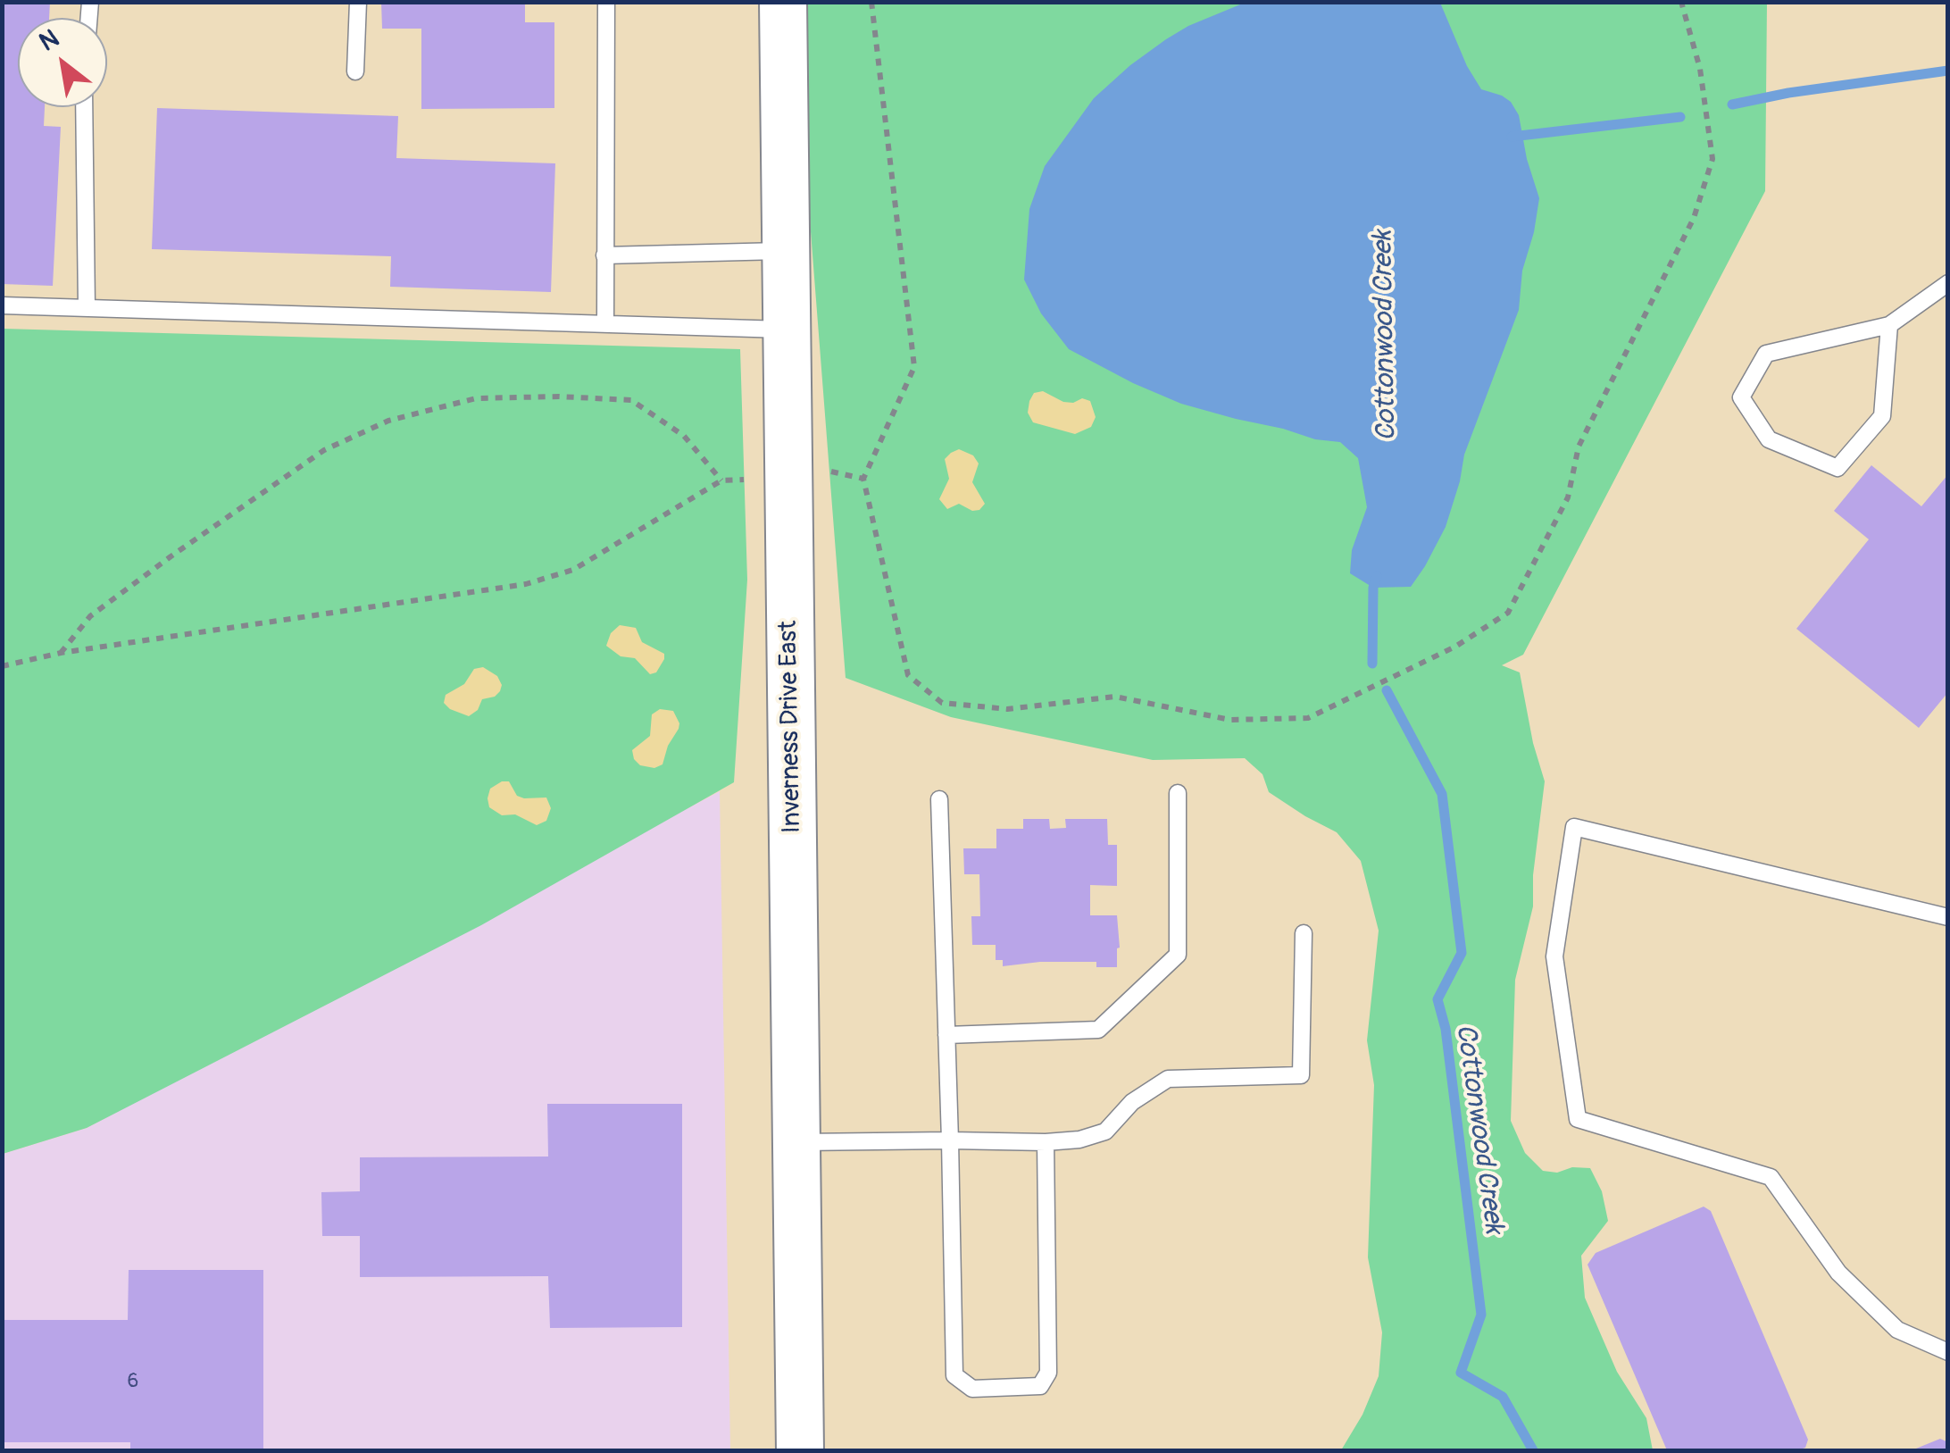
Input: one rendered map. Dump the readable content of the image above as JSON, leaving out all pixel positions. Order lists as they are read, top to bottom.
{
  "streets": {
    "main road": ["Inverness Drive East"]
  },
  "water": ["Cottonwood Creek"],
  "house_numbers": ["6"],
  "north": "top left"
}
